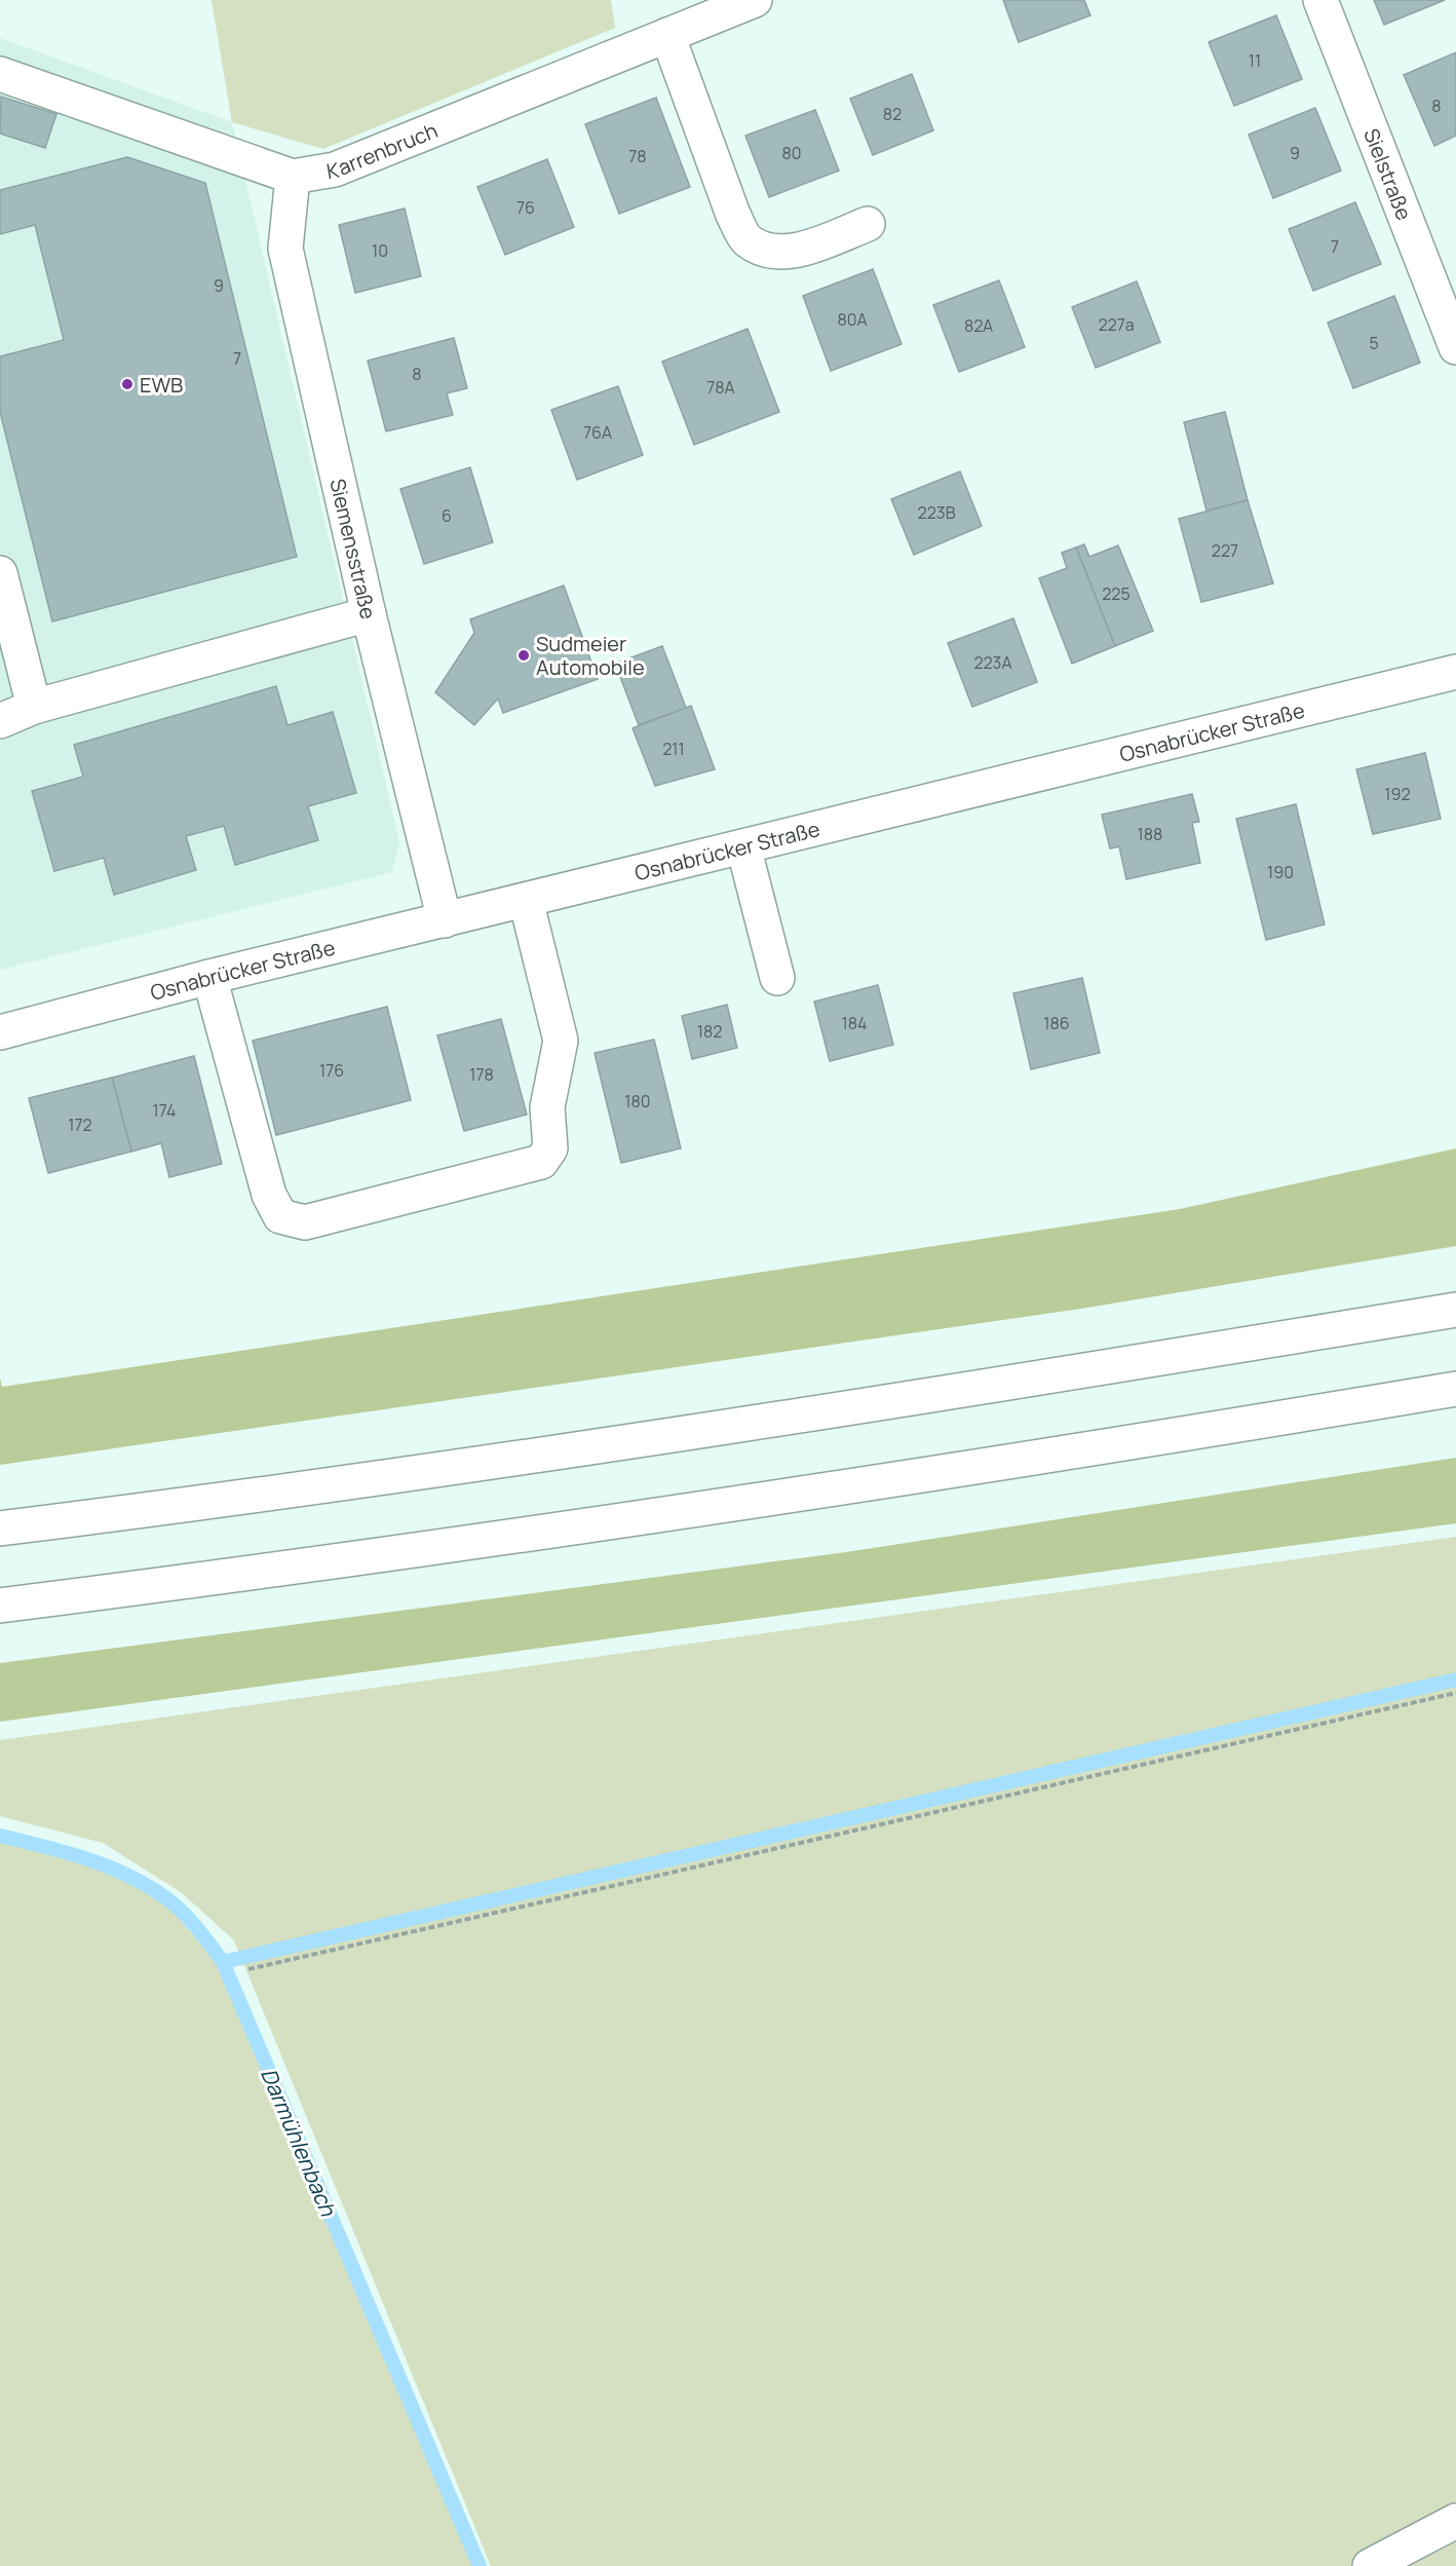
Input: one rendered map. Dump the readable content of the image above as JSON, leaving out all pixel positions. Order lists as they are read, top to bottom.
{
  "streets": {
    "main road": [
      "Karrenbruch",
      "Sielstraße",
      "Siemensstraße",
      "Osnabrücker Straße"
    ]
  },
  "crossings": [
    ["Karrenbruch", "Siemensstraße"],
    ["Siemensstraße", "Osnabrücker Straße"]
  ],
  "water": ["Darmühlenbach"],
  "places": ["EWB", "Sudmeier Automobile"],
  "house_numbers": [
    "11",
    "8",
    "82",
    "80",
    "9",
    "78",
    "76",
    "7",
    "10",
    "9",
    "80A",
    "227a",
    "82A",
    "5",
    "7",
    "8",
    "78A",
    "76A",
    "223B",
    "6",
    "227",
    "225",
    "223A",
    "211",
    "192",
    "188",
    "190",
    "184",
    "186",
    "182",
    "176",
    "178",
    "180",
    "174",
    "172"
  ]
}
